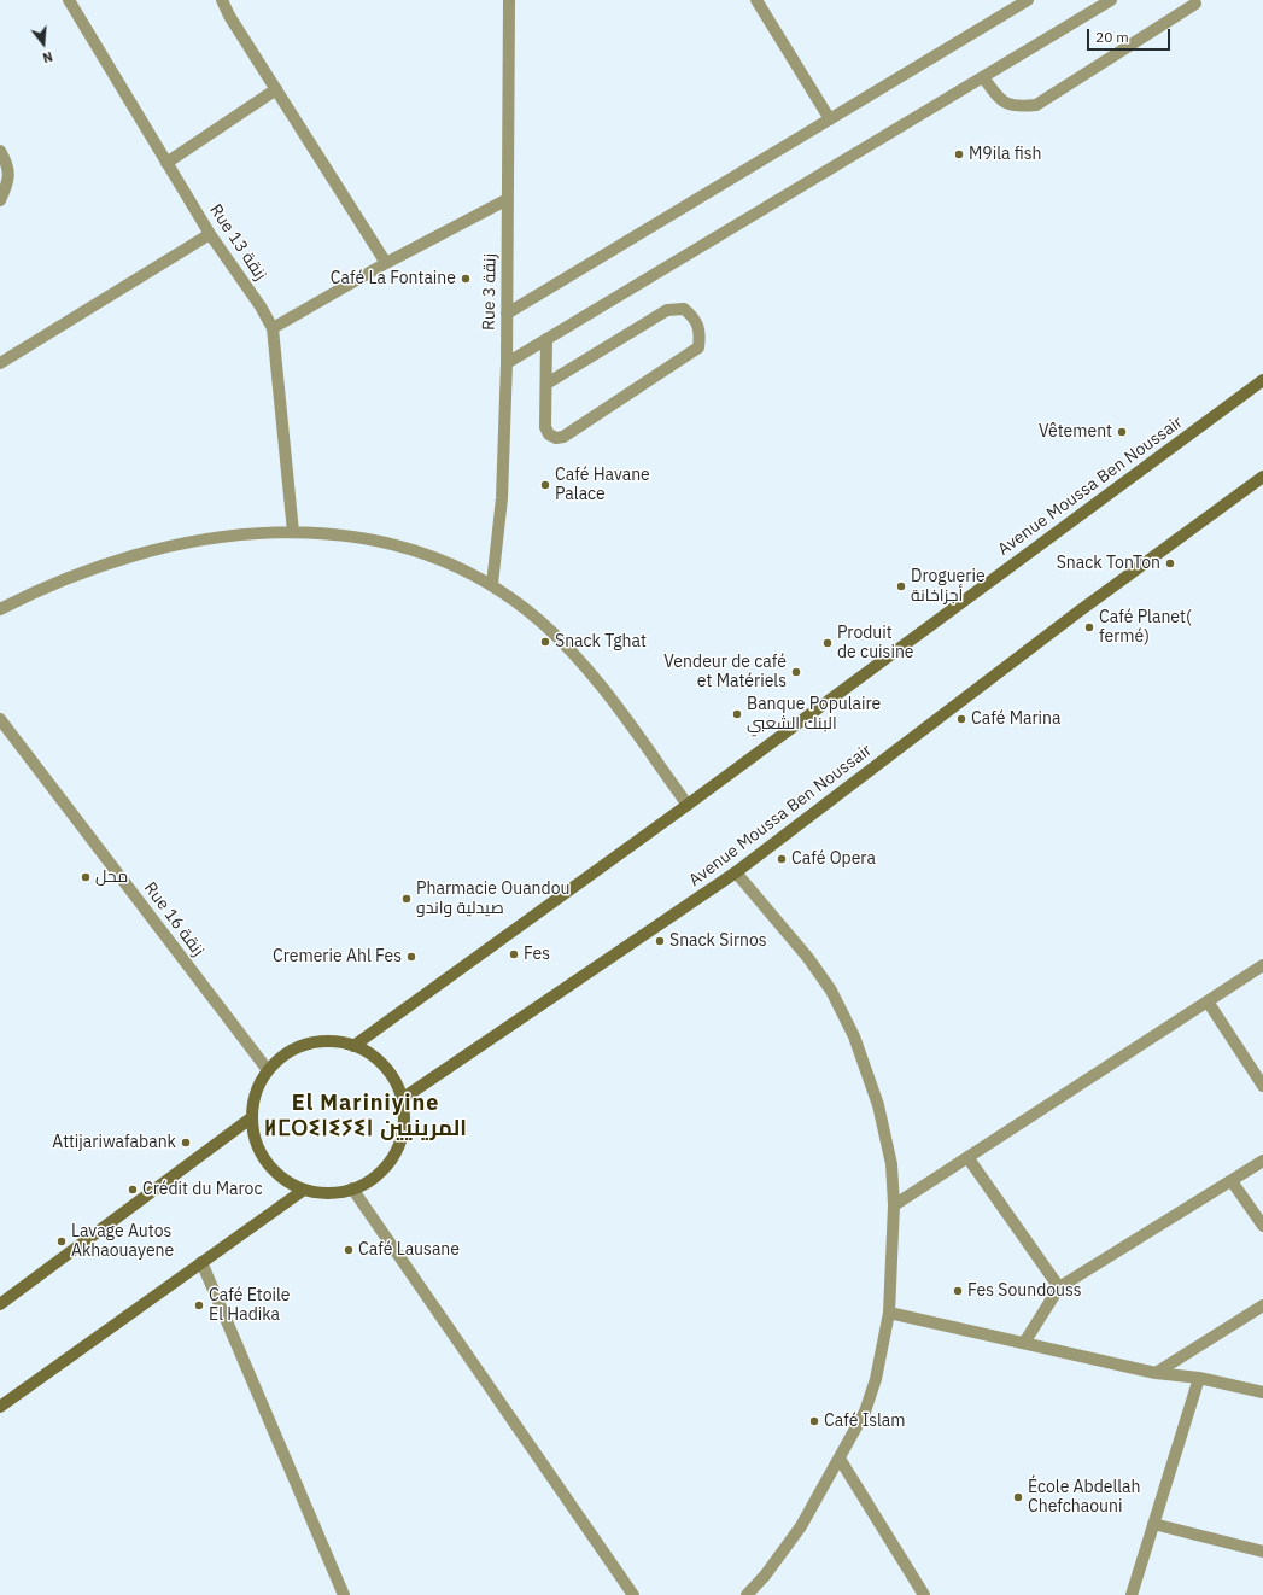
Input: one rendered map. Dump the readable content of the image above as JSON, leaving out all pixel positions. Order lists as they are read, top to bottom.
{
  "streets": {
    "street": [
      "Rue 13 زنقة",
      "Rue 3 زنقة",
      "Avenue Moussa Ben Noussair",
      "Rue 16 زنقة"
    ]
  },
  "crossings": [
    ["Avenue Moussa Ben Noussair", "Rue 16 زنقة"]
  ],
  "districts": ["El Mariniyine ⵍⵎⵔⵉⵏⵉⵢⵉⵏ المرينيين"],
  "places": [
    "M9ila fish",
    "Café La Fontaine",
    "Vêtement",
    "Café Havane Palace",
    "Snack TonTon",
    "Droguerie أجزاخانة",
    "Café Planet( fermé)",
    "Snack Tghat",
    "Produit de cuisine",
    "Vendeur de café et Matériels",
    "Banque Populaire البنك الشعبي",
    "Café Marina",
    "Café Opera",
    "محل",
    "Pharmacie Ouandou صيدلية واندو",
    "Snack Sirnos",
    "Fes",
    "Cremerie Ahl Fes",
    "Attijariwafabank",
    "Crédit du Maroc",
    "Lavage Autos Akhaouayene",
    "Café Lausane",
    "Fes Soundouss",
    "Café Etoile El Hadika",
    "Café Islam",
    "École Abdellah Chefchaouni"
  ],
  "scale_bar": "20 m",
  "north": "bottom"
}
